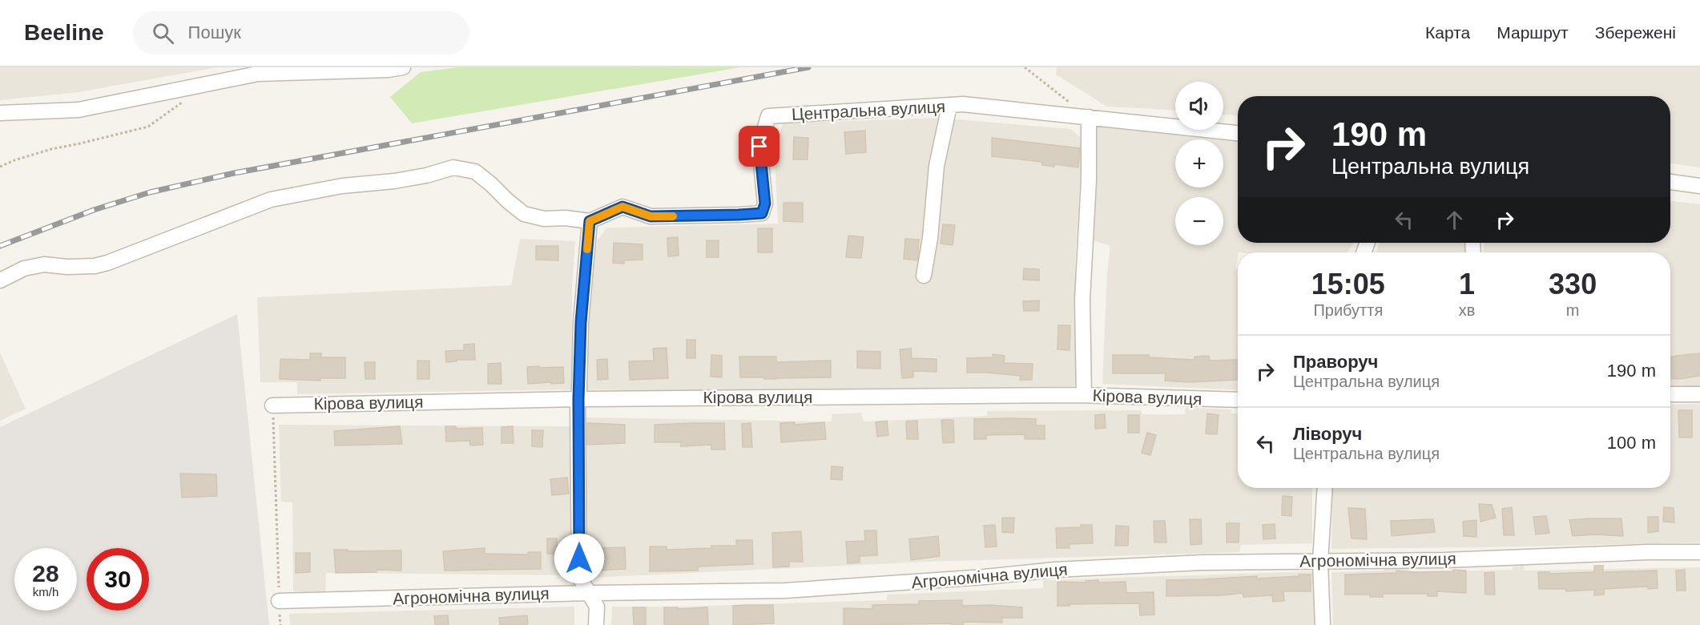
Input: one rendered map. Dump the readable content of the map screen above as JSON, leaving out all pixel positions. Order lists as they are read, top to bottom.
{
  "streets": {
    "street": ["Центральна вулиця", "Кірова вулиця", "Агрономічна вулиця"]
  },
  "page": {
    "header": "Beeline",
    "search": "Пошук",
    "nav": ["Карта", "Маршрут", "Збережені"],
    "map_buttons": ["+", "−"],
    "turn": ["190 m", "Центральна вулиця"],
    "eta": [
      "15:05",
      "Прибуття",
      "1",
      "хв",
      "330",
      "m"
    ],
    "list": [
      {
        "name": "Праворуч",
        "note": "Центральна вулиця",
        "value": "190 m"
      },
      {
        "name": "Ліворуч",
        "note": "Центральна вулиця",
        "value": "100 m"
      }
    ],
    "speed": "28 km/h",
    "limit": "30"
  }
}
